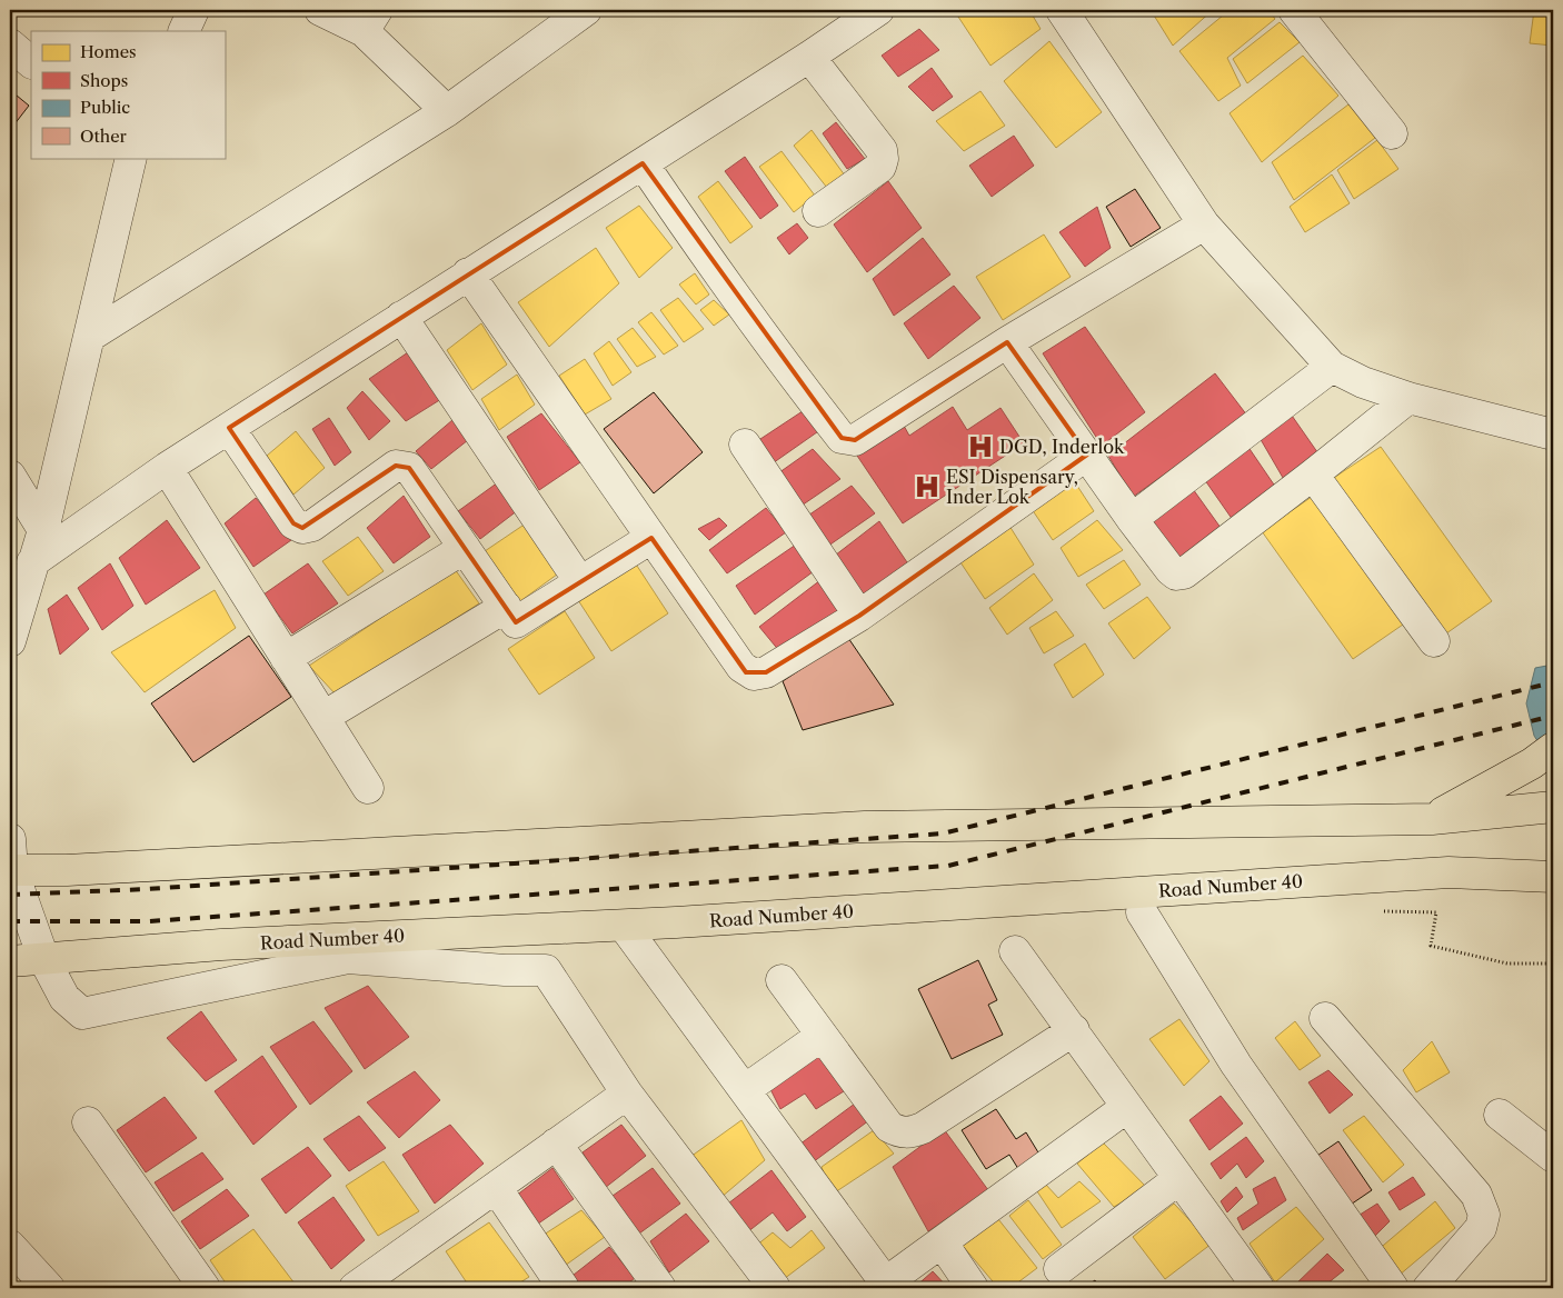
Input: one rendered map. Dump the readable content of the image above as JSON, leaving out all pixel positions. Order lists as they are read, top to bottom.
{
  "streets": {
    "main road": ["Road Number 40"]
  },
  "places": {
    "hospital": ["DGD, Inderlok", "ESI Dispensary, Inder Lok"]
  },
  "legend": [
    "Homes",
    "Shops",
    "Public",
    "Other"
  ]
}
